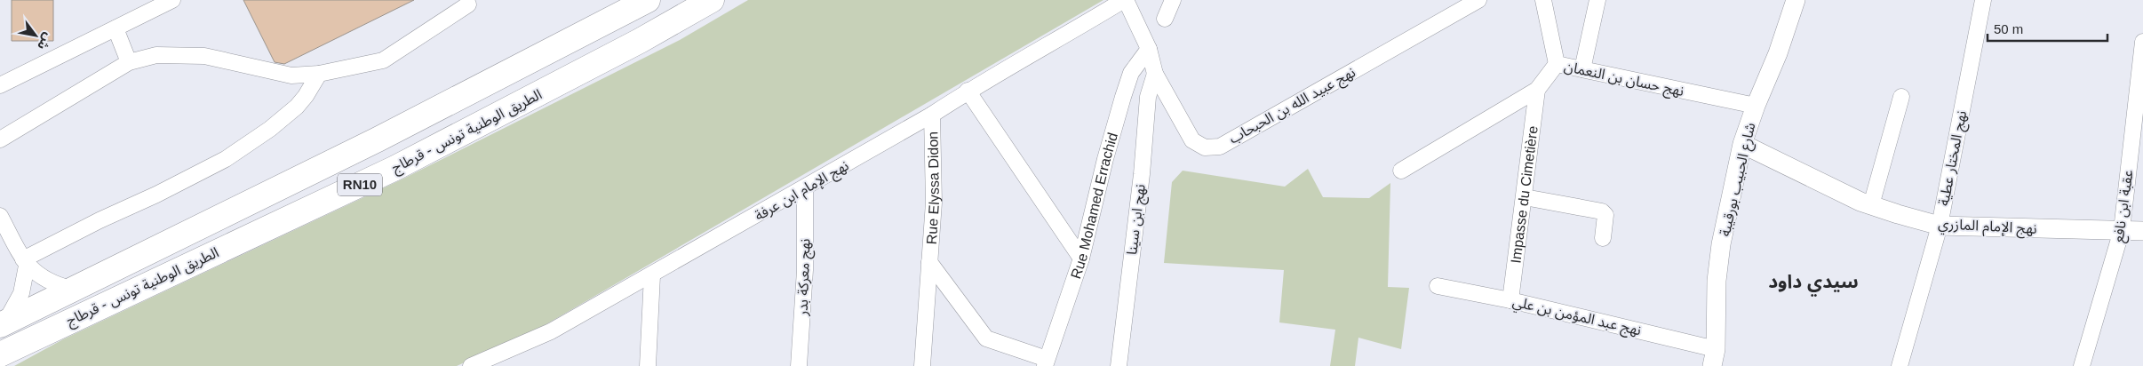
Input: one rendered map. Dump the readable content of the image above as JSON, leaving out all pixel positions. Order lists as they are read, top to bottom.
{
  "streets": {
    "highway": ["الطريق الوطنية تونس - قرطاج", "RN10"],
    "street": [
      "نهج حسان بن النعمان",
      "نهج عبيد الله بن الحبحاب",
      "نهج المختار عطية",
      "شارع الحبيب بورقيبة",
      "Rue Elyssa Didon",
      "نهج الإمام ابن عرفة",
      "Impasse du Cimetière",
      "Rue Mohamed Errachid",
      "عقبة ابن نافع",
      "نهج ابن سينا",
      "نهج الإمام المازري",
      "نهج معركة بدر",
      "نهج عبد المؤمن بن علي"
    ]
  },
  "crossings": [
    ["نهج حسان بن النعمان", "شارع الحبيب بورقيبة"],
    ["نهج عبيد الله بن الحبحاب", "نهج الإمام ابن عرفة"],
    ["نهج عبيد الله بن الحبحاب", "Rue Mohamed Errachid"],
    ["نهج عبيد الله بن الحبحاب", "نهج ابن سينا"],
    ["نهج المختار عطية", "نهج الإمام المازري"],
    ["شارع الحبيب بورقيبة", "نهج الإمام المازري"],
    ["شارع الحبيب بورقيبة", "نهج عبد المؤمن بن علي"],
    ["Rue Elyssa Didon", "نهج الإمام ابن عرفة"],
    ["Rue Elyssa Didon", "Rue Mohamed Errachid"],
    ["نهج الإمام ابن عرفة", "نهج معركة بدر"],
    ["Impasse du Cimetière", "نهج عبد المؤمن بن علي"],
    ["عقبة ابن نافع", "نهج الإمام المازري"]
  ],
  "districts": ["سيدي داود"],
  "scale_bar": "50 m",
  "north": "bottom right"
}
